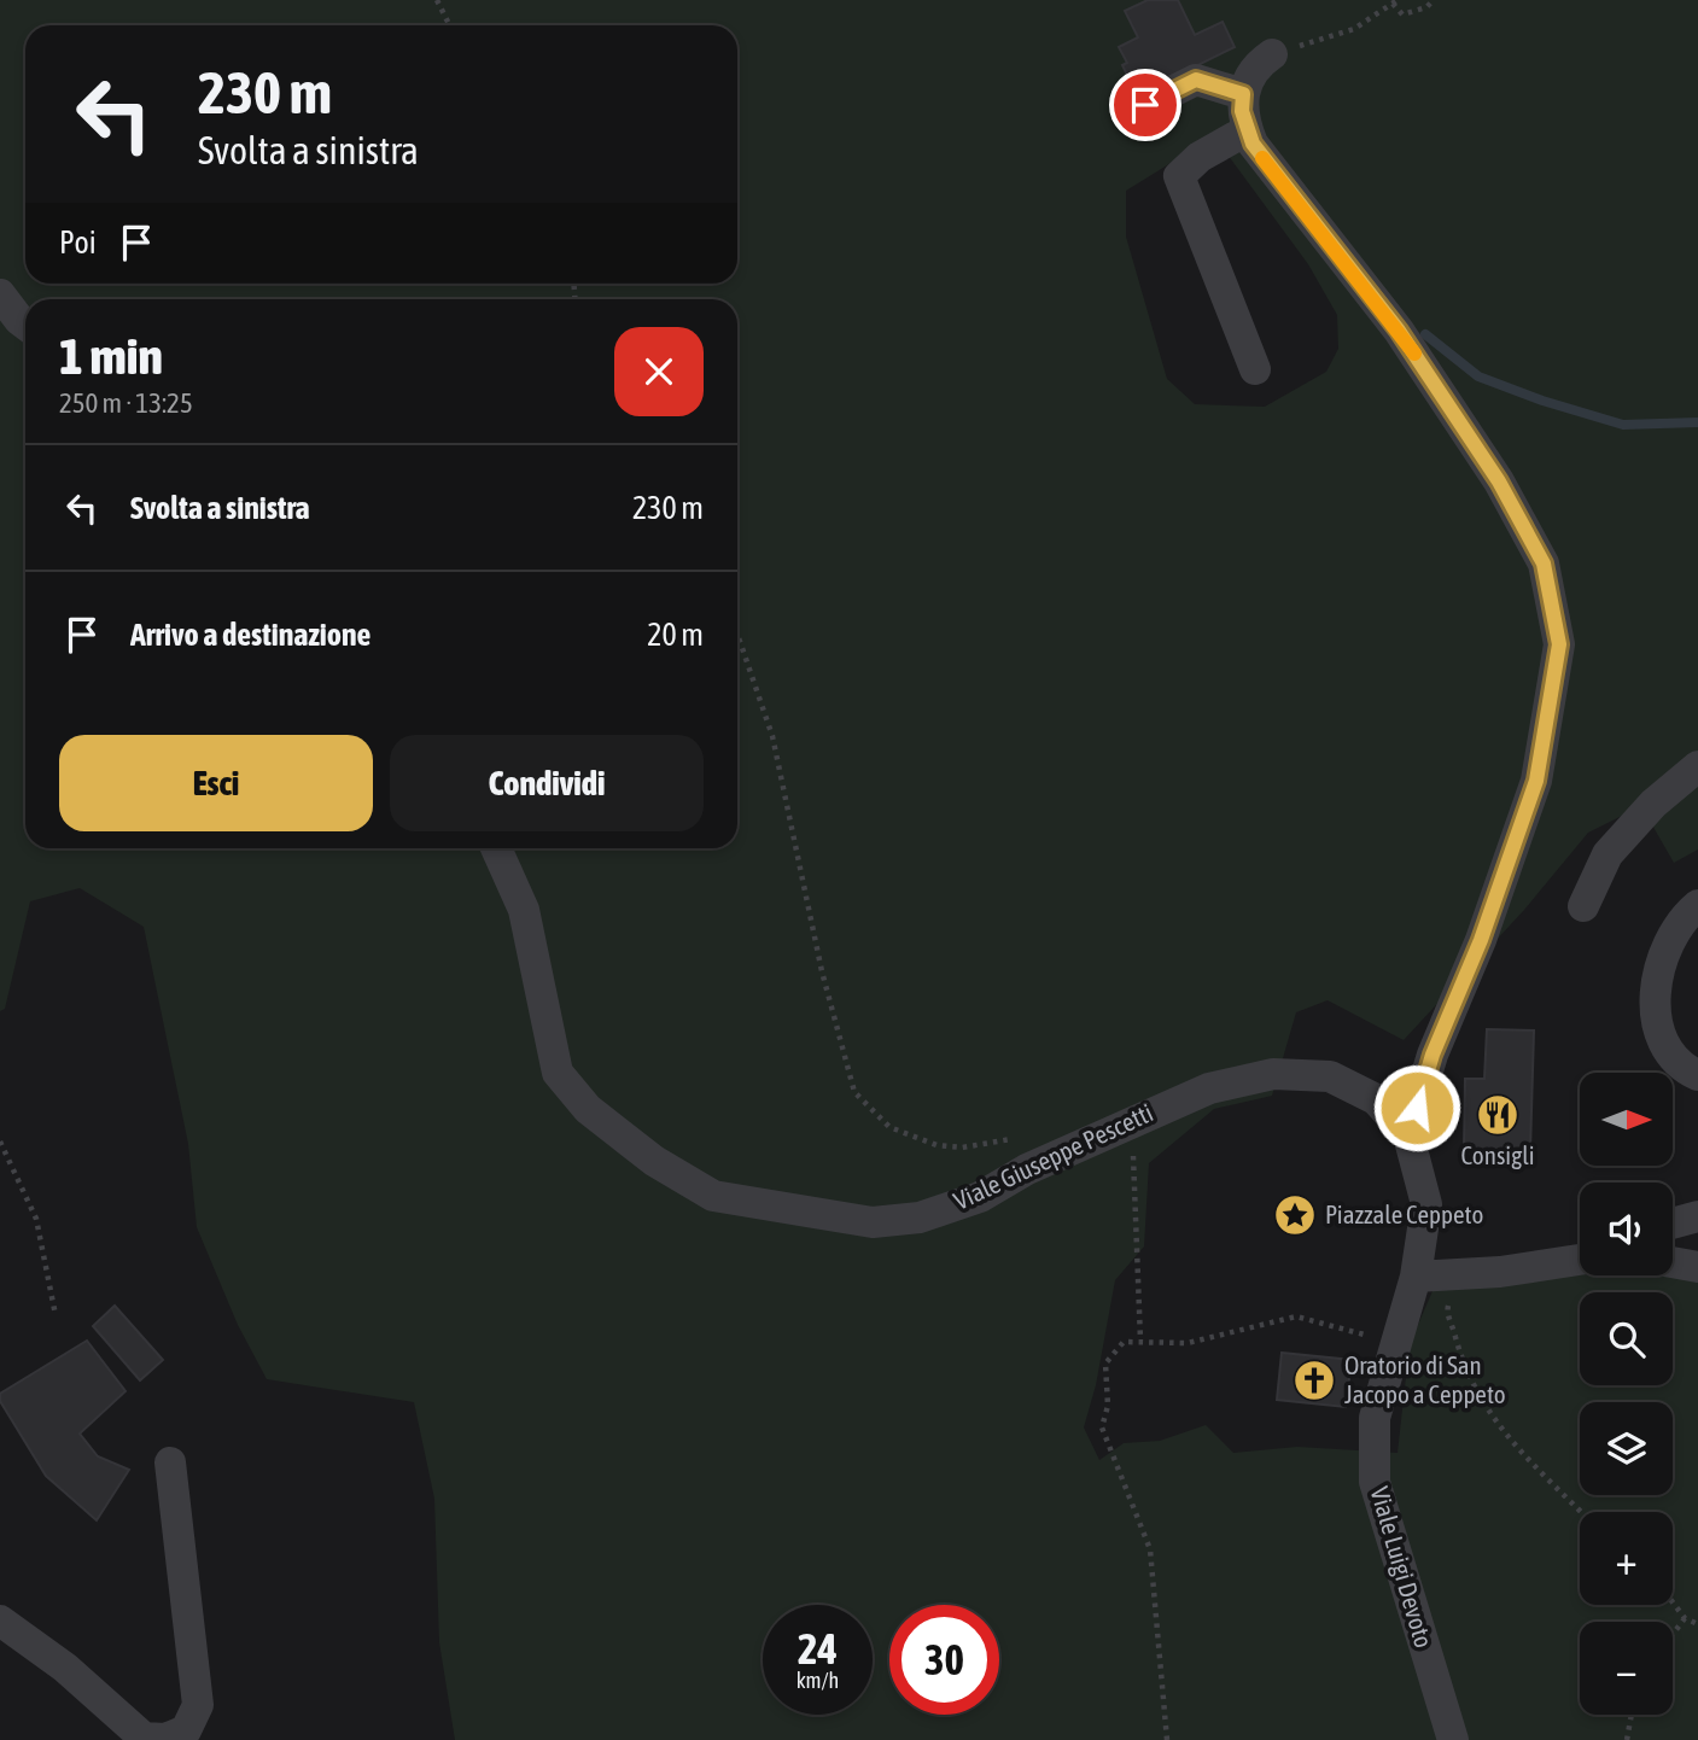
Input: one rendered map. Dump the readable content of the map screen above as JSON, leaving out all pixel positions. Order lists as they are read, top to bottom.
{
  "streets": {
    "street": ["Viale Giuseppe Pescetti", "Viale Luigi Devoto"]
  },
  "places": {
    "restaurant": ["Consigli"],
    "place": ["Piazzale Ceppeto"],
    "church": ["Oratorio di San Jacopo a Ceppeto"]
  },
  "north": "right",
  "page": {
    "turn": ["230 m", "Svolta a sinistra"],
    "then": "Poi",
    "heading": ["1 min", "250 m · 13:25"],
    "list": [
      {
        "name": "Svolta a sinistra",
        "value": "230 m"
      },
      {
        "name": "Arrivo a destinazione",
        "value": "20 m"
      }
    ],
    "buttons": ["Esci", "Condividi"],
    "map_buttons": ["+", "−"],
    "speed": "24 km/h",
    "limit": "30"
  }
}
